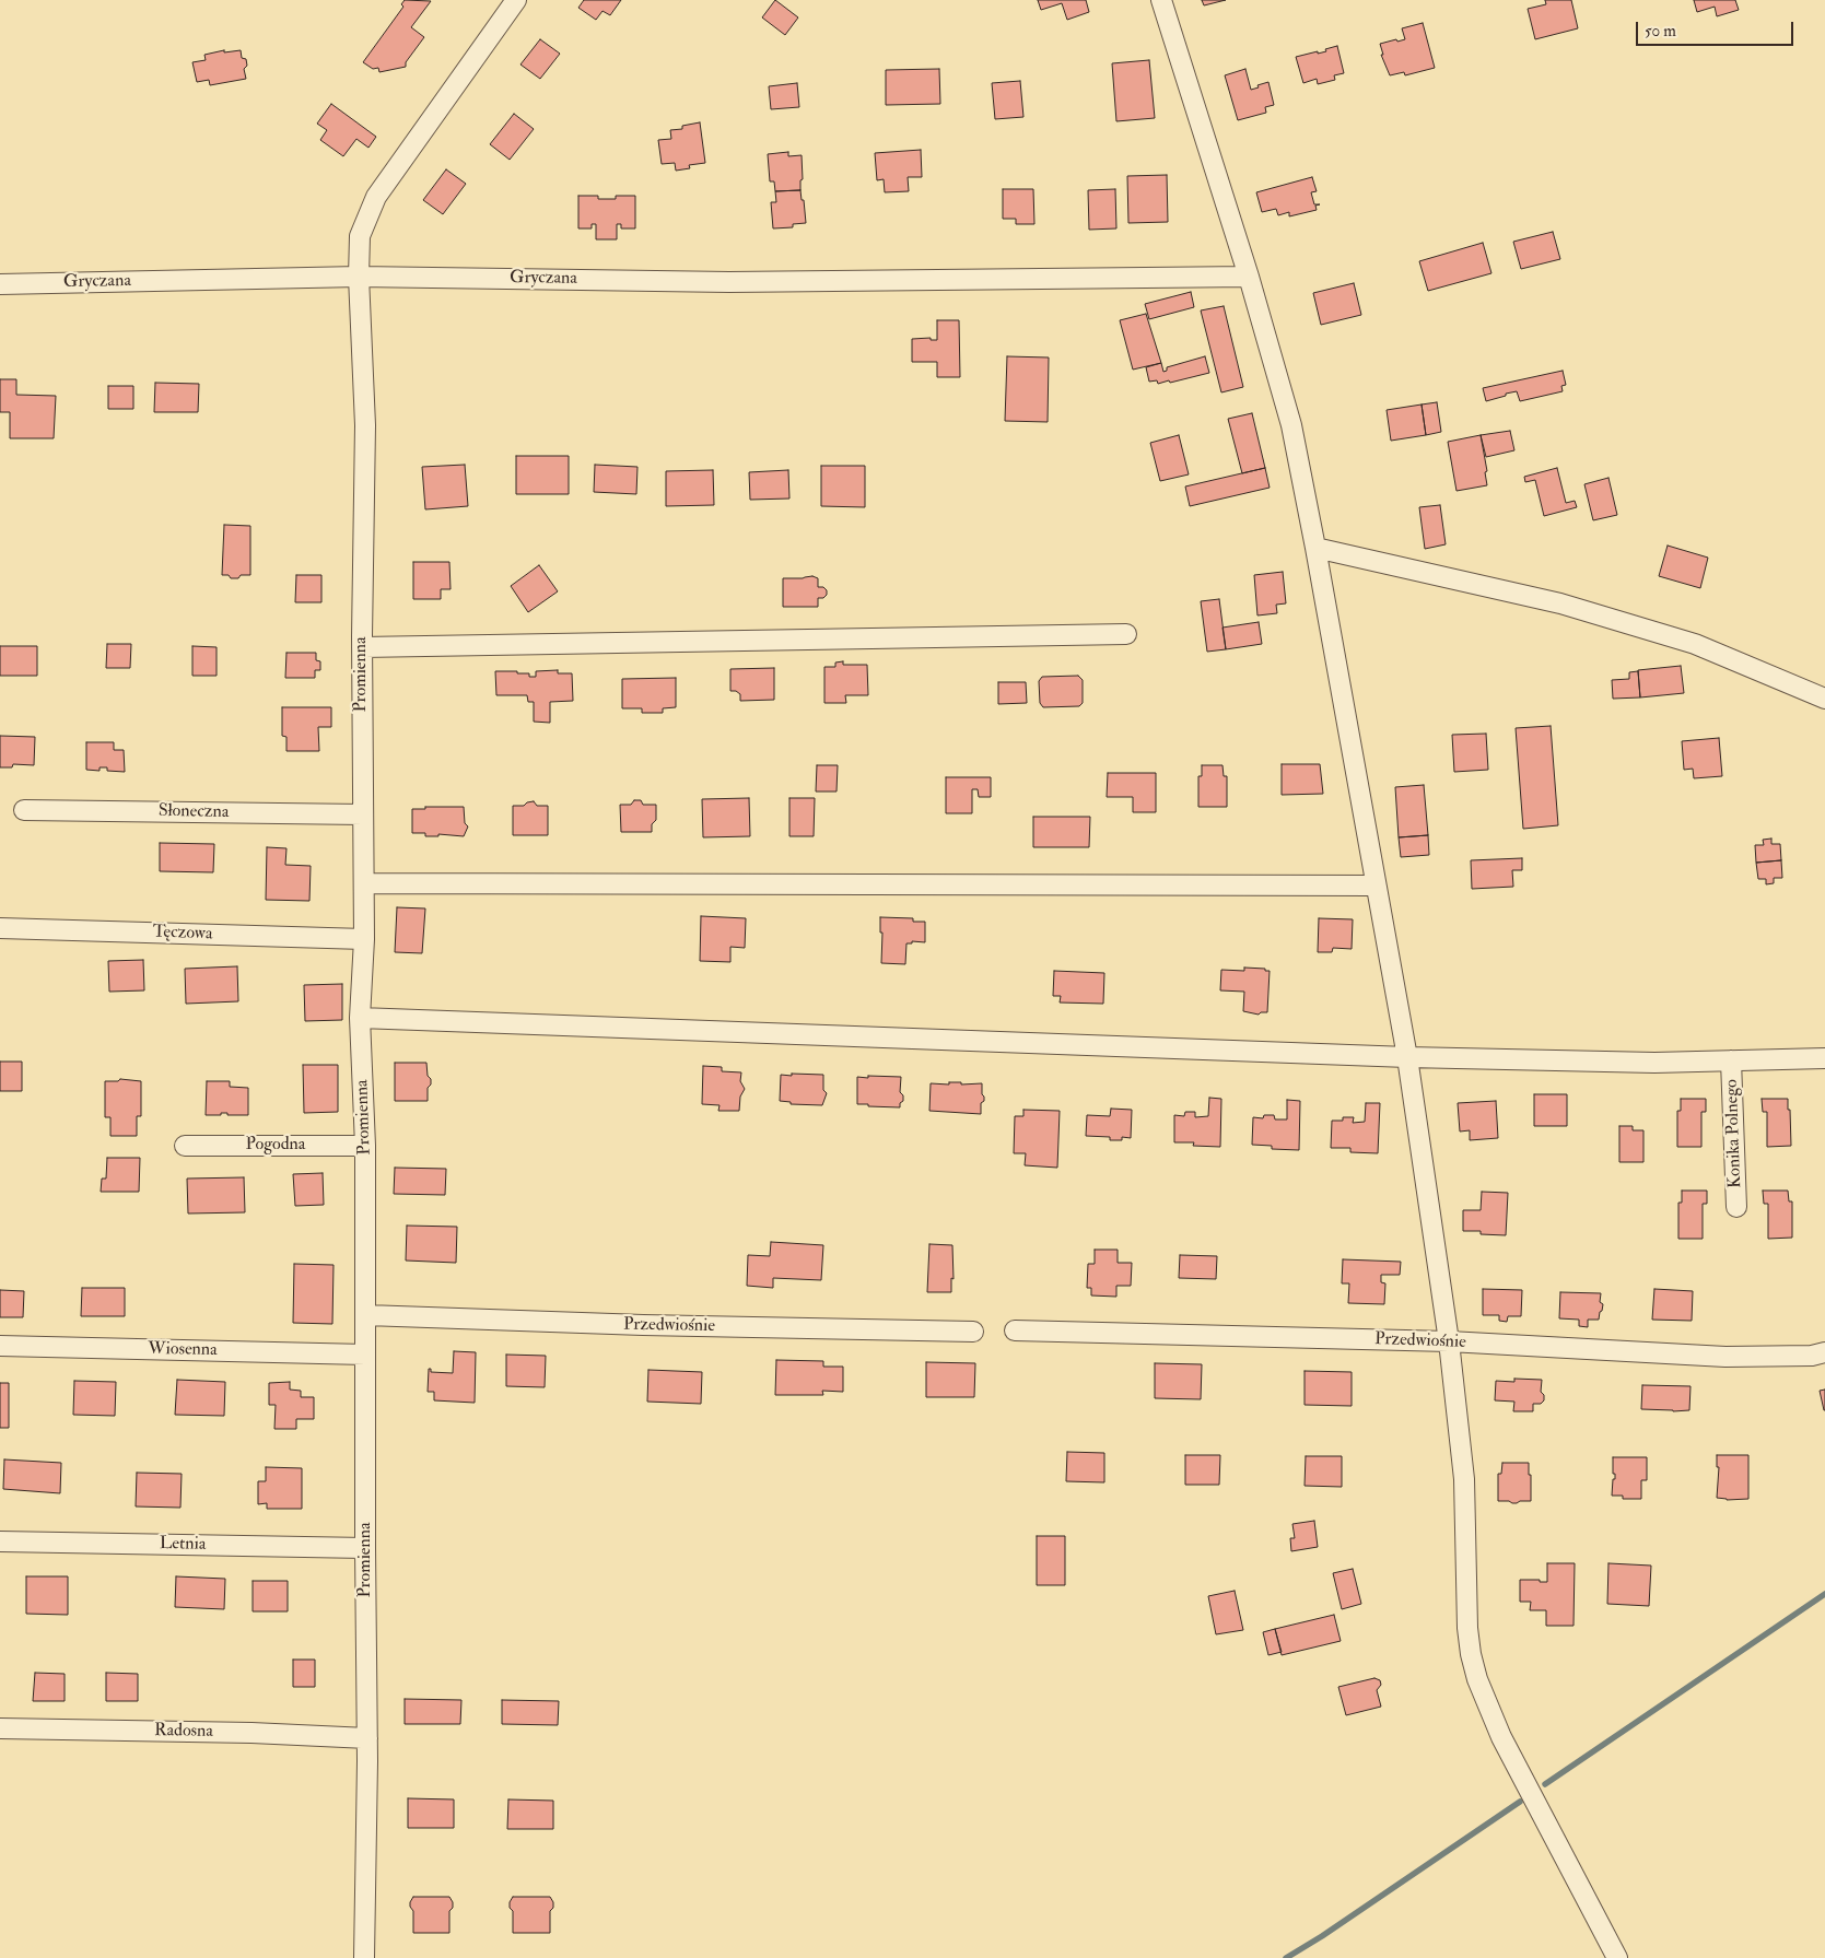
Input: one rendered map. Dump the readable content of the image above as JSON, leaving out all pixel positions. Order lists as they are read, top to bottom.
{
  "streets": {
    "street": [
      "Gryczana",
      "Promienna",
      "Słoneczna",
      "Tęczowa",
      "Konika Polnego",
      "Pogodna",
      "Przedwiośnie",
      "Wiosenna",
      "Letnia",
      "Radosna"
    ]
  },
  "crossings": [
    ["Gryczana", "Promienna"],
    ["Promienna", "Słoneczna"],
    ["Promienna", "Tęczowa"],
    ["Promienna", "Pogodna"],
    ["Promienna", "Przedwiośnie"],
    ["Promienna", "Wiosenna"],
    ["Promienna", "Letnia"],
    ["Promienna", "Radosna"]
  ],
  "scale_bar": "50 m"
}
